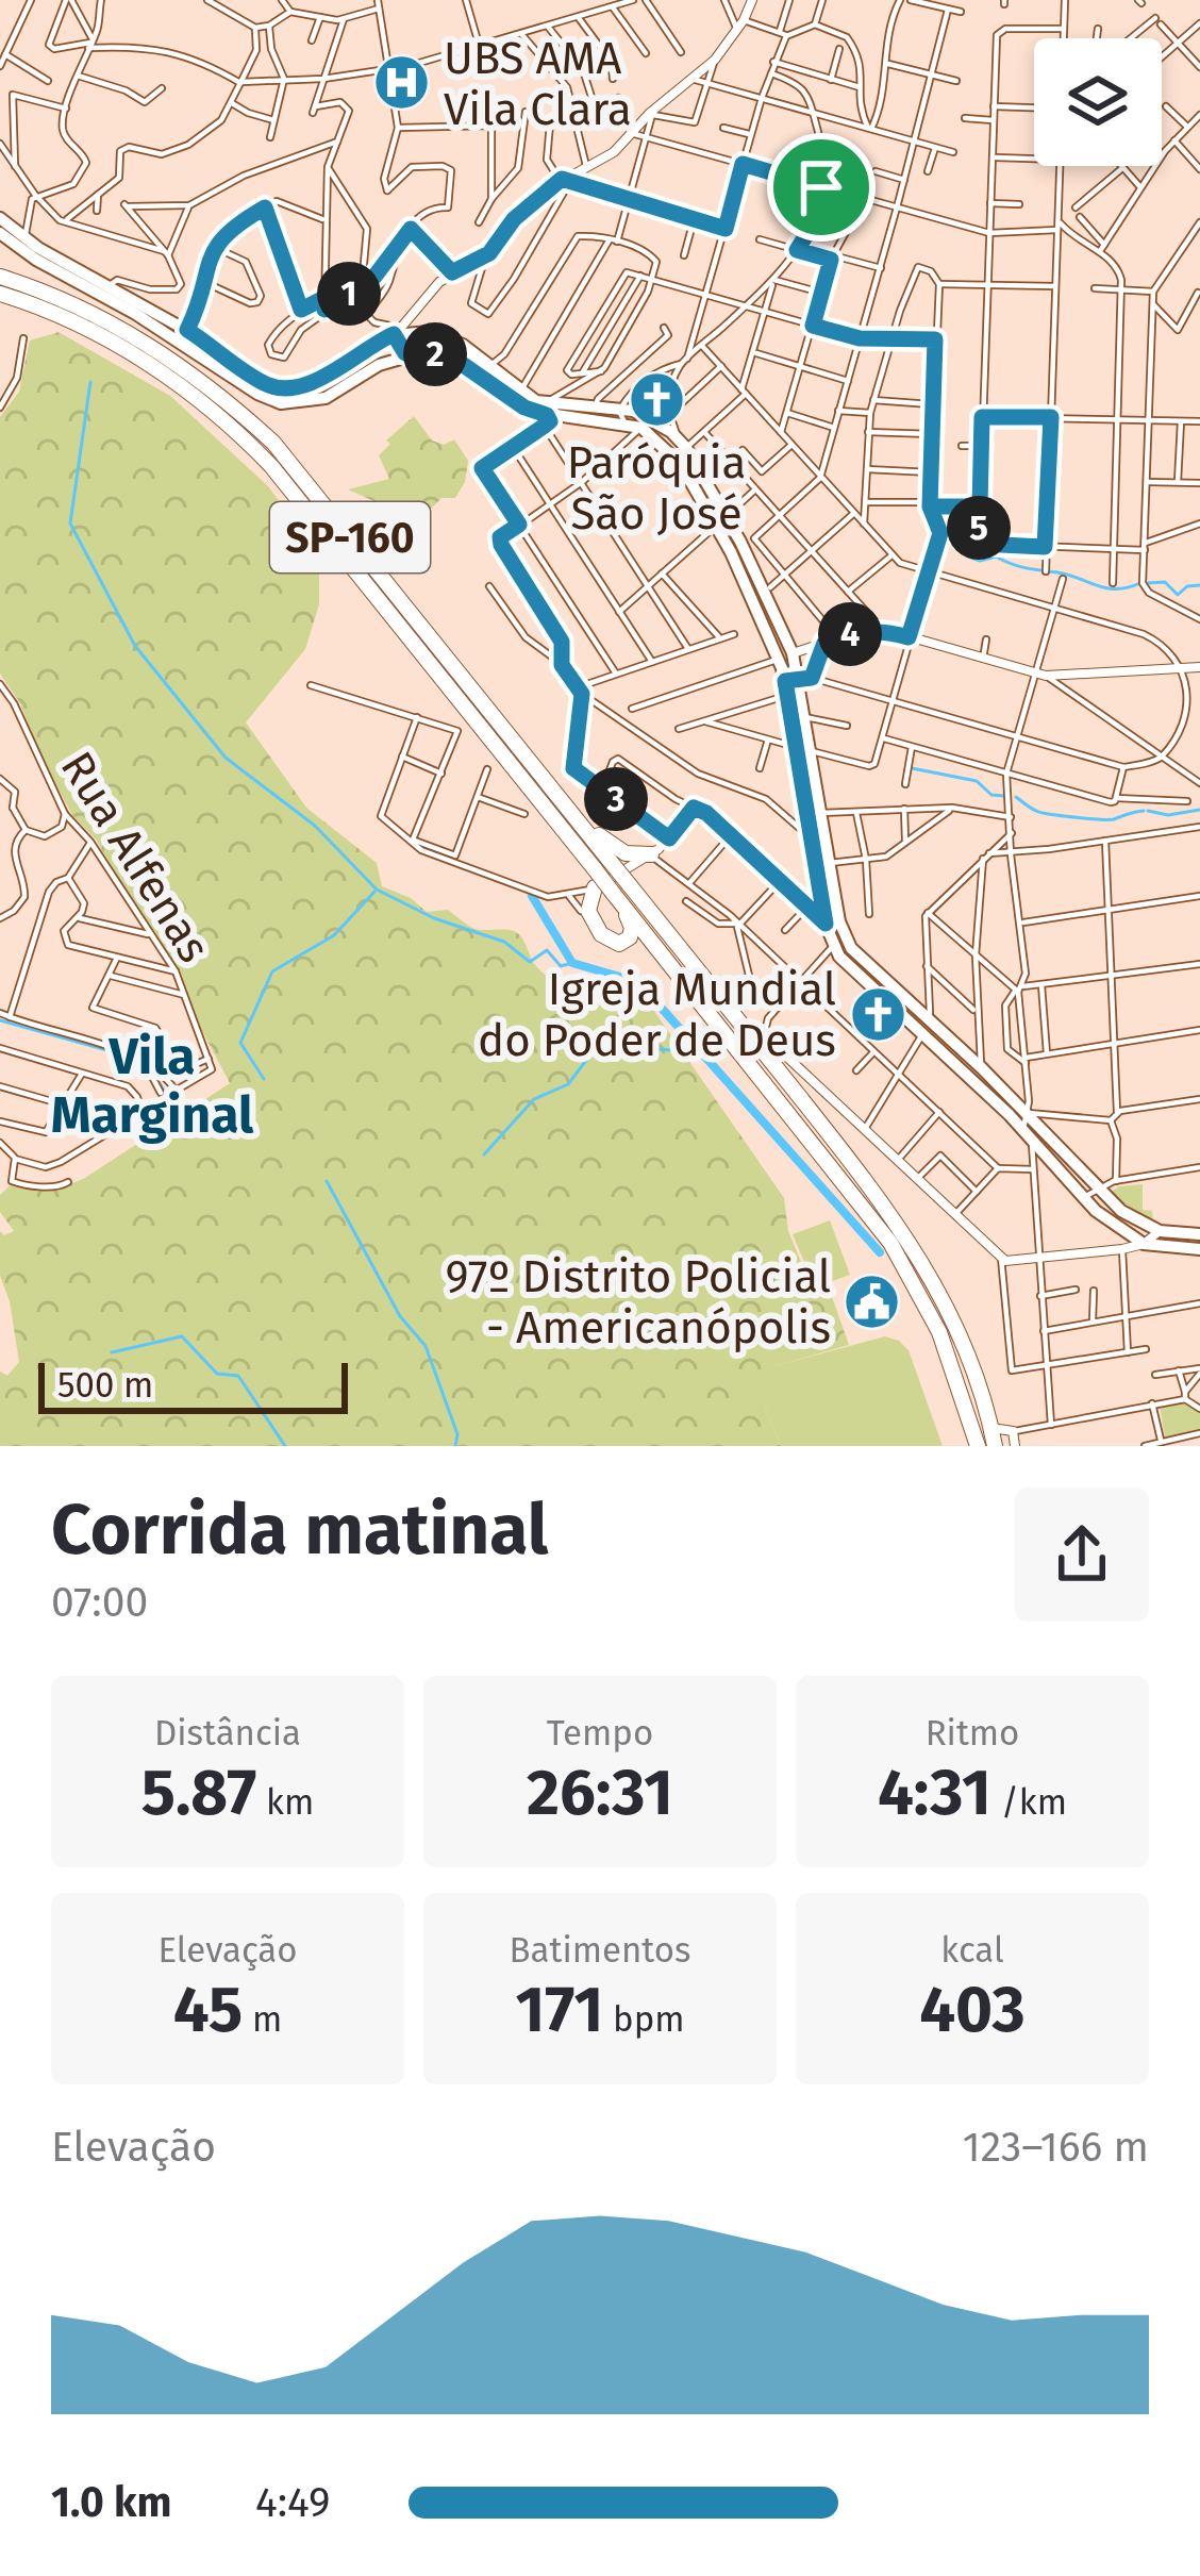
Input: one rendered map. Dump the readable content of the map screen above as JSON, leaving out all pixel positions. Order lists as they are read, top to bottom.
{
  "streets": {
    "highway": ["SP-160"],
    "street": ["Rua Alfenas"]
  },
  "districts": ["Vila Marginal"],
  "places": {
    "hospital": ["UBS AMA Vila Clara"],
    "church": ["Paróquia São José", "Igreja Mundial do Poder de Deus"],
    "public building": ["97º Distrito Policial - Americanópolis"]
  },
  "scale_bar": "500 m",
  "page": {
    "pins": [
      "1",
      "2",
      "5",
      "4",
      "3"
    ],
    "scale": "500 m",
    "heading": ["Corrida matinal", "07:00"],
    "stats": [
      ["Distância", "5.87 km"],
      ["Tempo", "26:31"],
      ["Ritmo", "4:31 /km"],
      ["Elevação", "45 m"],
      ["Batimentos", "171 bpm"],
      ["kcal", "403"]
    ],
    "chart": ["Elevação", "123–166 m"],
    "list": [
      {
        "name": "1.0 km",
        "note": "4:49"
      }
    ]
  }
}
